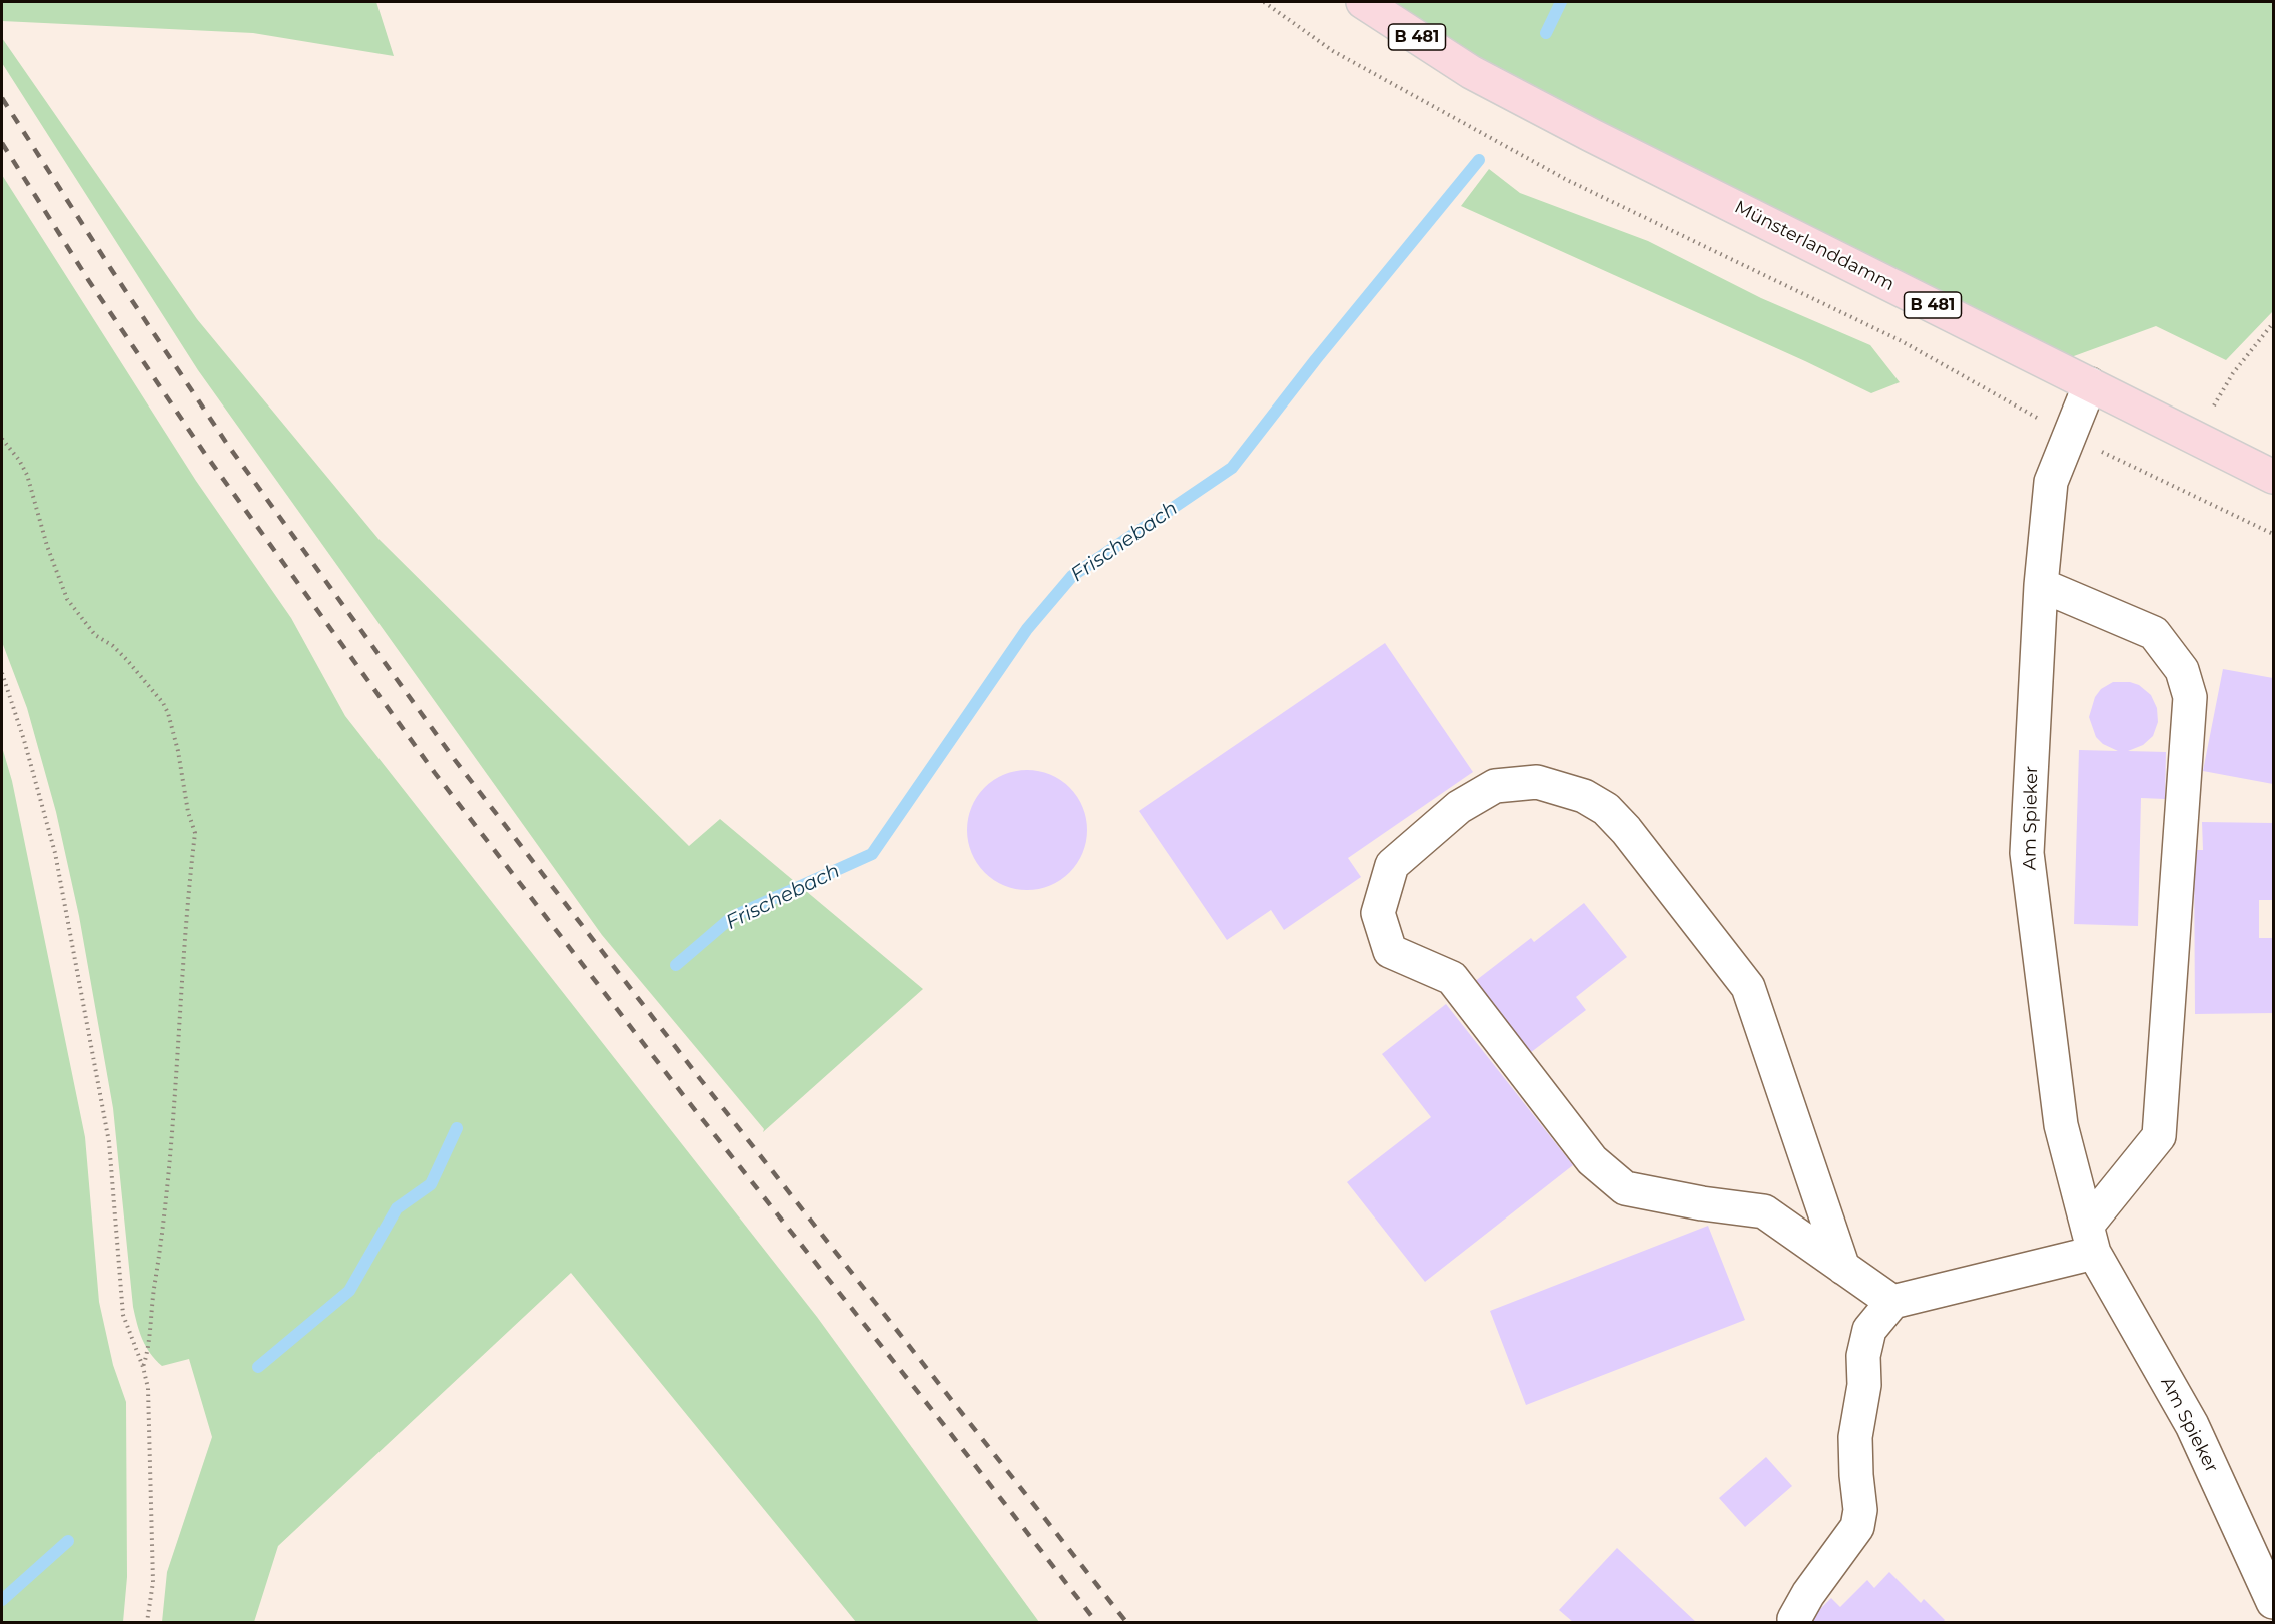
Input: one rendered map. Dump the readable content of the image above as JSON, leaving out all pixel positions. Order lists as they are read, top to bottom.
{
  "streets": {
    "main road": ["B 481", "Münsterlanddamm"],
    "street": ["Am Spieker"]
  },
  "crossings": [
    ["Münsterlanddamm", "Am Spieker"]
  ],
  "water": ["Frischebach"]
}
